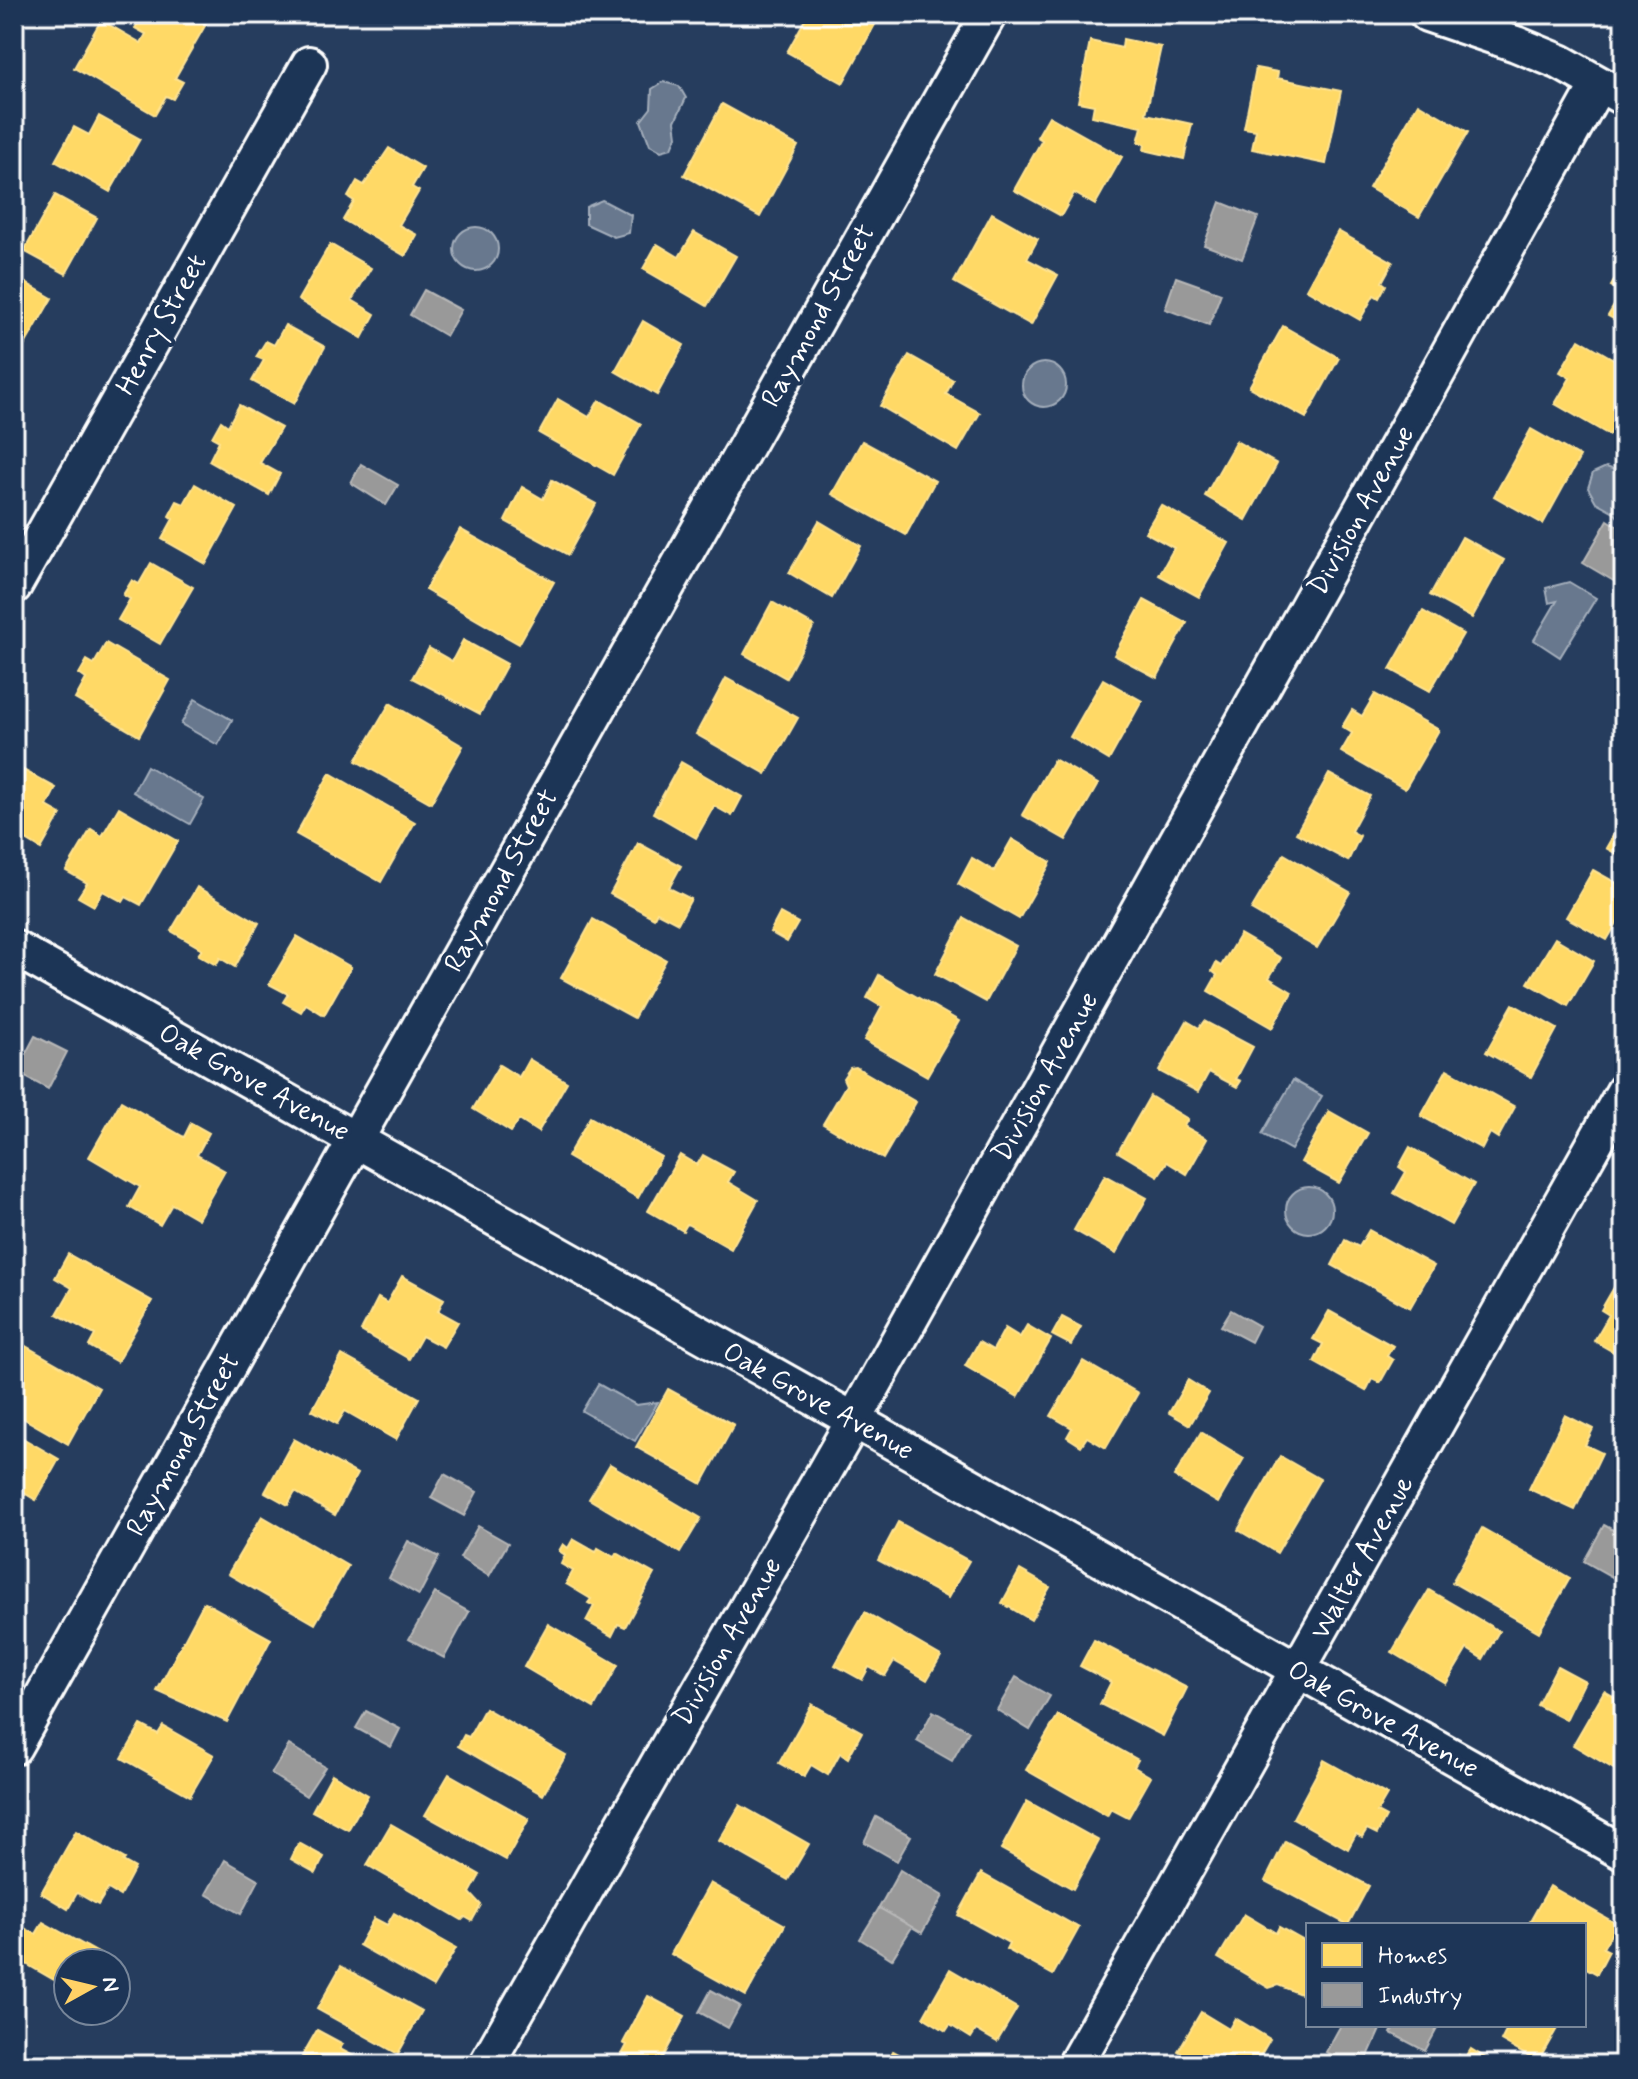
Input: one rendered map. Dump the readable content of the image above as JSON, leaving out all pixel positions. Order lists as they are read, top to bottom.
{
  "streets": {
    "street": [
      "Raymond Street",
      "Henry Street",
      "Division Avenue",
      "Oak Grove Avenue",
      "Walter Avenue"
    ]
  },
  "crossings": [
    ["Raymond Street", "Oak Grove Avenue"],
    ["Division Avenue", "Oak Grove Avenue"],
    ["Oak Grove Avenue", "Walter Avenue"]
  ],
  "legend": ["Homes", "Industry"],
  "north": "right"
}
